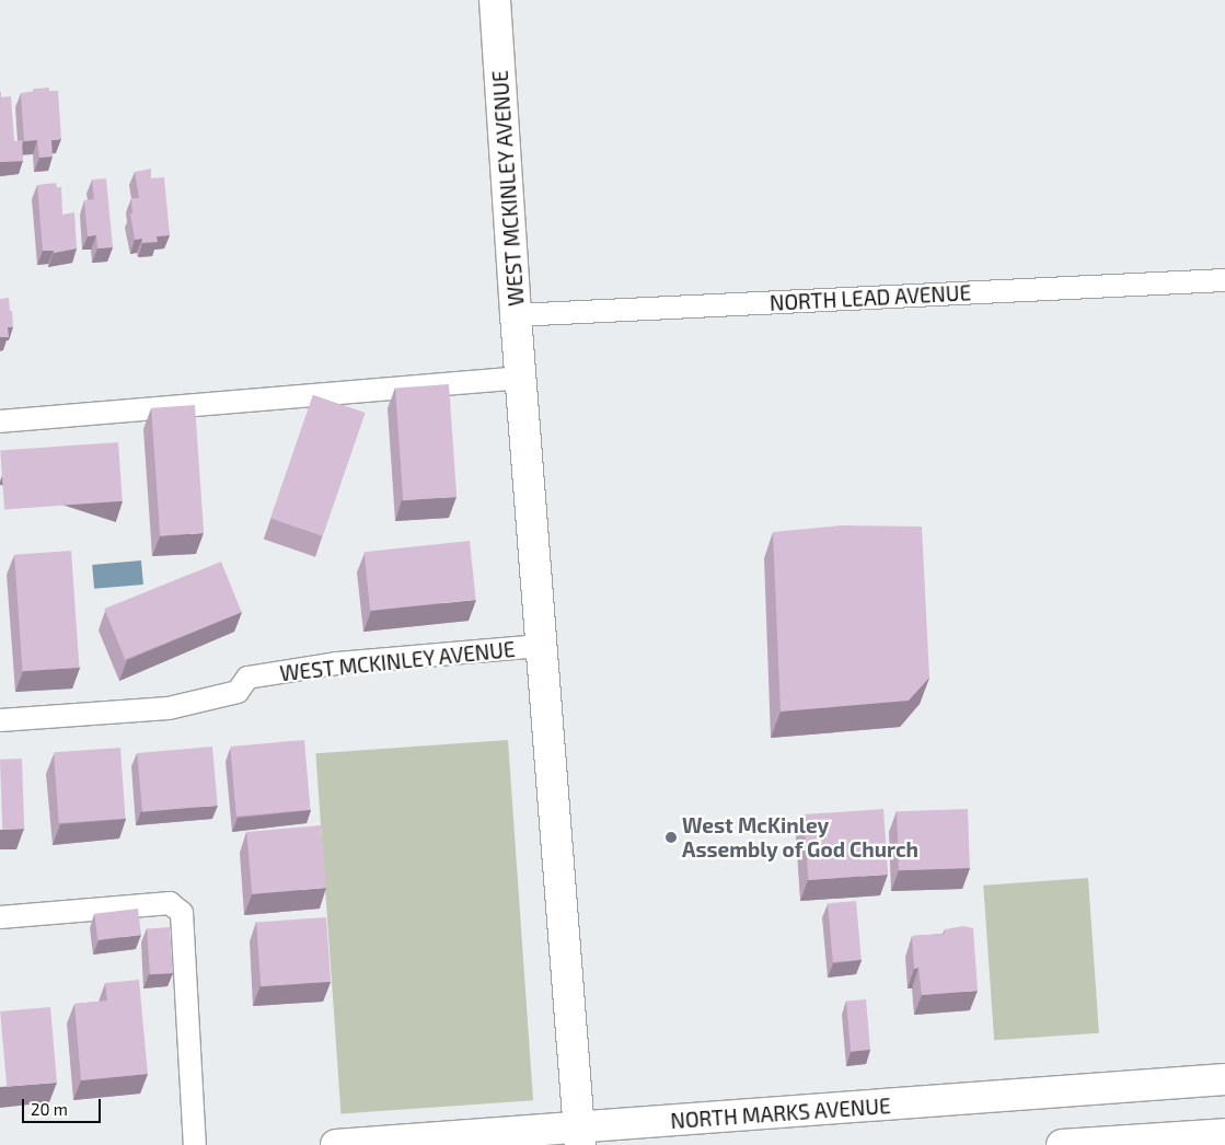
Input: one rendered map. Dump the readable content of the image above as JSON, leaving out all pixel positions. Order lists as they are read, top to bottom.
{
  "streets": {
    "main road": ["WEST MCKINLEY AVENUE", "NORTH MARKS AVENUE"],
    "street": ["NORTH LEAD AVENUE"]
  },
  "crossings": [
    ["WEST MCKINLEY AVENUE", "NORTH LEAD AVENUE"],
    ["WEST MCKINLEY AVENUE", "NORTH MARKS AVENUE"]
  ],
  "places": ["West McKinley Assembly of God Church"],
  "scale_bar": "20 m"
}
